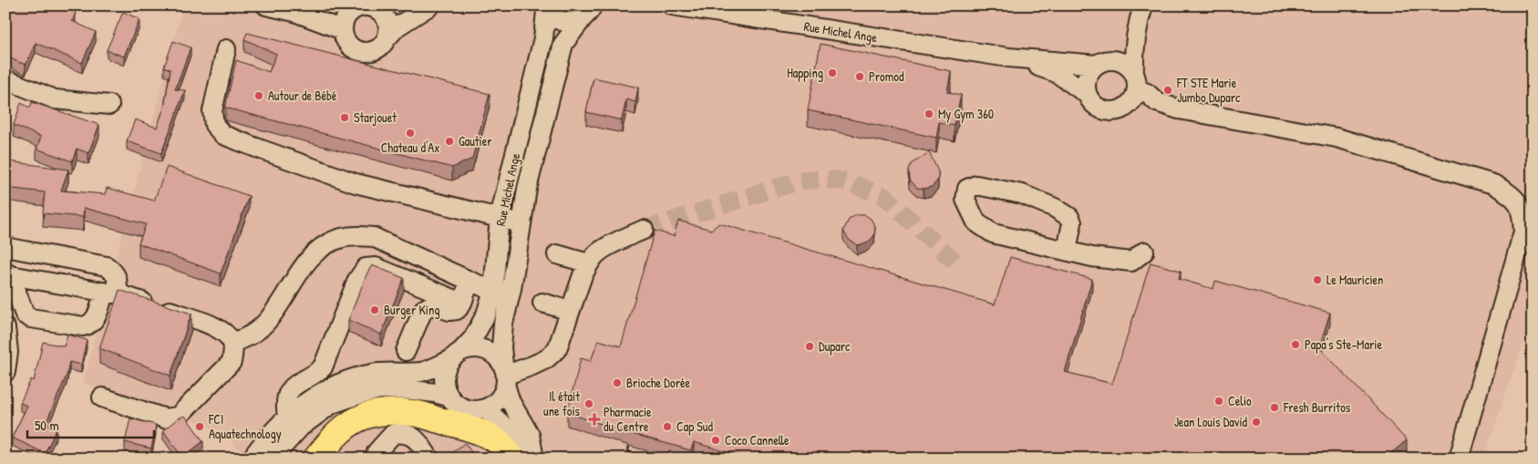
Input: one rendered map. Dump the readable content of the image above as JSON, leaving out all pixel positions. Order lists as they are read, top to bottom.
{
  "streets": {
    "street": ["Rue Michel Ange"]
  },
  "places": {
    "other": [
      "Happing",
      "Promod",
      "FT STE Marie Jumbo Duparc",
      "Autour de Bébé",
      "My Gym 360",
      "Starjouet",
      "Chateau d'Ax",
      "Gautier",
      "Le Mauricien",
      "Burger King",
      "Papa's Ste-Marie",
      "Duparc",
      "Brioche Dorée",
      "Celio",
      "Il était une fois",
      "Fresh Burritos",
      "Jean Louis David",
      "FCI Aquatechnology",
      "Cap Sud",
      "Coco Cannelle"
    ],
    "health": ["Pharmacie du Centre"]
  },
  "scale_bar": "50 m"
}
